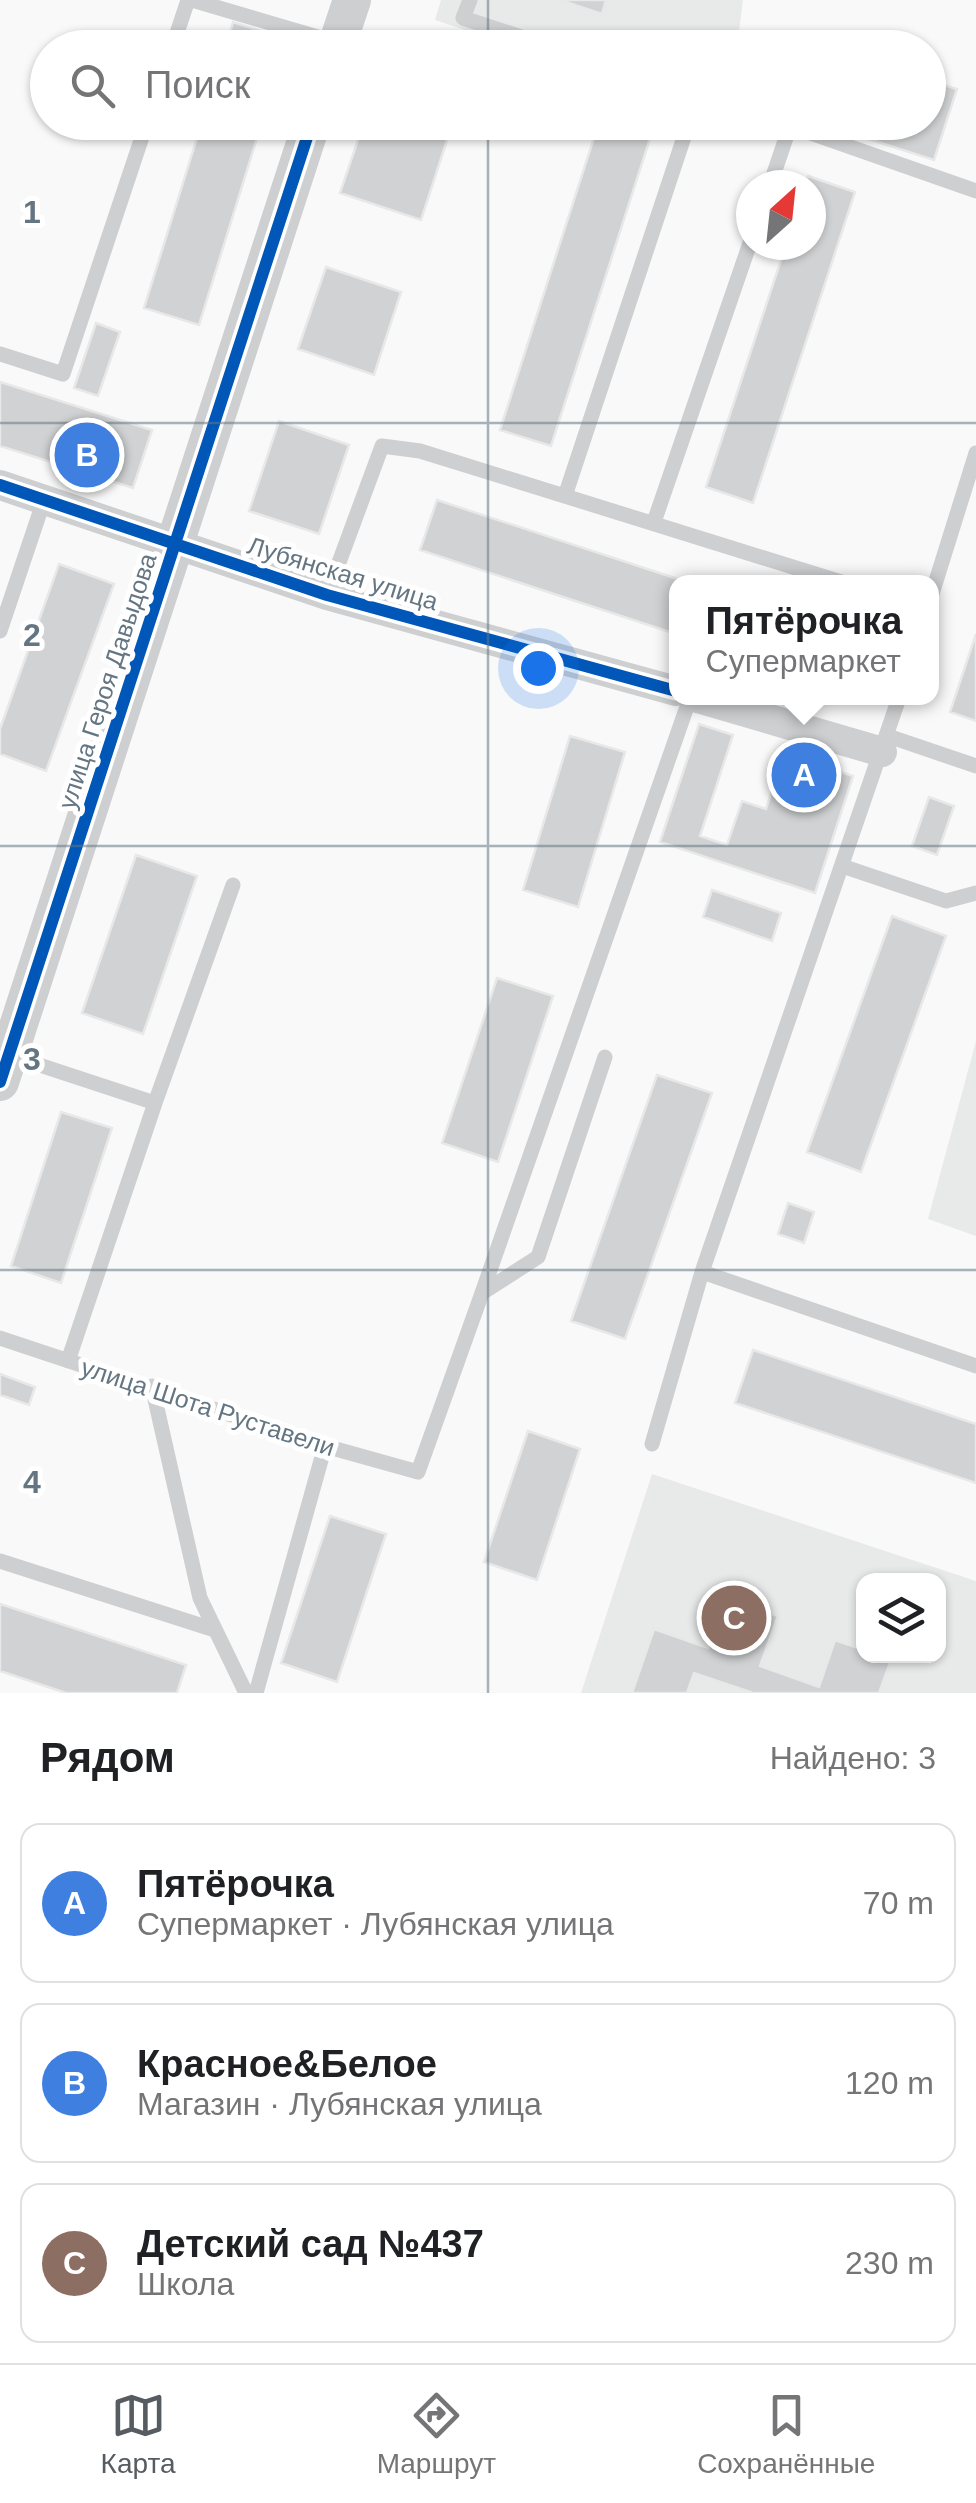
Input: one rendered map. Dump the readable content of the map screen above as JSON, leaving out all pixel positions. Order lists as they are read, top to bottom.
{
  "streets": {
    "street": ["Лубянская улица", "улица Героя Давыдова"],
    "lane": ["улица Шота Руставели"]
  },
  "crossings": [
    ["Лубянская улица", "улица Героя Давыдова"]
  ],
  "north": "top right",
  "page": {
    "search": "Поиск",
    "pins": ["B", "A", "C"],
    "popup": ["Пятёрочка", "Супермаркет"],
    "heading": ["Рядом", "Найдено: 3"],
    "list": [
      {
        "mark": "A",
        "name": "Пятёрочка",
        "note": "Супермаркет · Лубянская улица",
        "value": "70 m"
      },
      {
        "mark": "B",
        "name": "Красное&Белое",
        "note": "Магазин · Лубянская улица",
        "value": "120 m"
      },
      {
        "mark": "C",
        "name": "Детский сад №437",
        "note": "Школа",
        "value": "230 m"
      }
    ],
    "nav": ["Карта", "Маршрут", "Сохранённые"]
  },
  "grid": {
    "rows": [
      "1",
      "2",
      "3",
      "4"
    ]
  }
}
